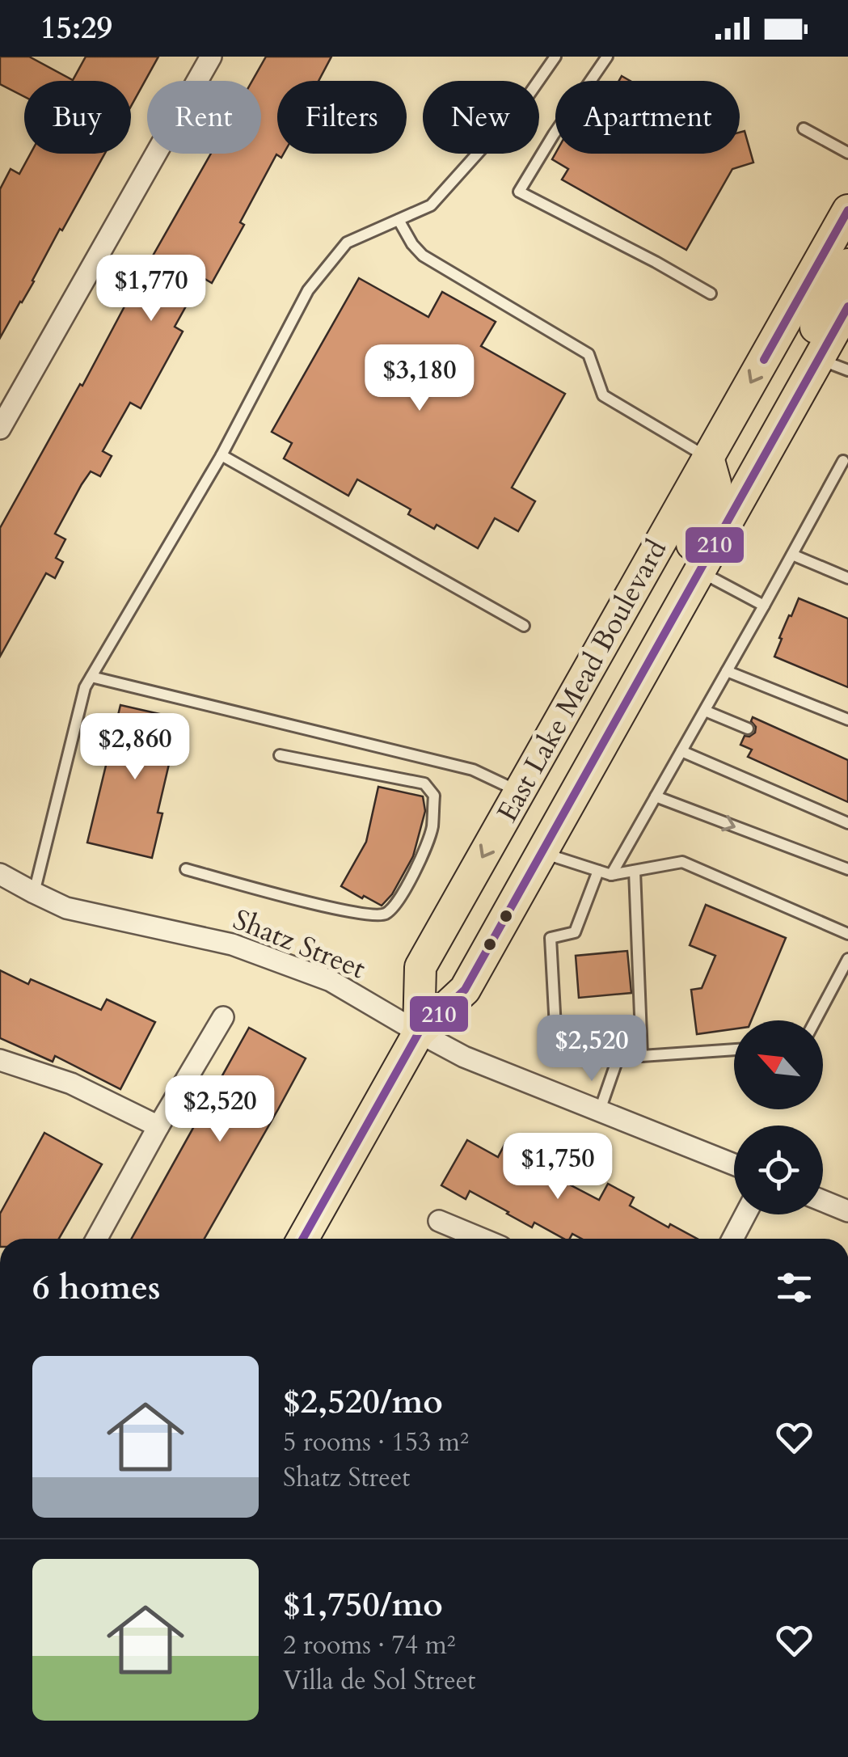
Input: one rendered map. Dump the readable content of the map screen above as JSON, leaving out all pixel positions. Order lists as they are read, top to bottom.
{
  "streets": {
    "main road": ["East Lake Mead Boulevard"],
    "street": ["Shatz Street"]
  },
  "crossings": [
    ["East Lake Mead Boulevard", "Shatz Street"]
  ],
  "lines": ["transit line 210"],
  "north": "top left",
  "page": {
    "status": "15:29",
    "chip": [
      "Buy",
      "Rent",
      "Filters",
      "New",
      "Apartment"
    ],
    "price": [
      "$1,770",
      "$3,180",
      "$2,860",
      "$2,520",
      "$2,520",
      "$1,750"
    ],
    "heading": "6 homes",
    "list": [
      {
        "name": "$2,520/mo",
        "note": "5 rooms · 153 m² · Shatz Street"
      },
      {
        "name": "$1,750/mo",
        "note": "2 rooms · 74 m² · Villa de Sol Street"
      }
    ]
  }
}
